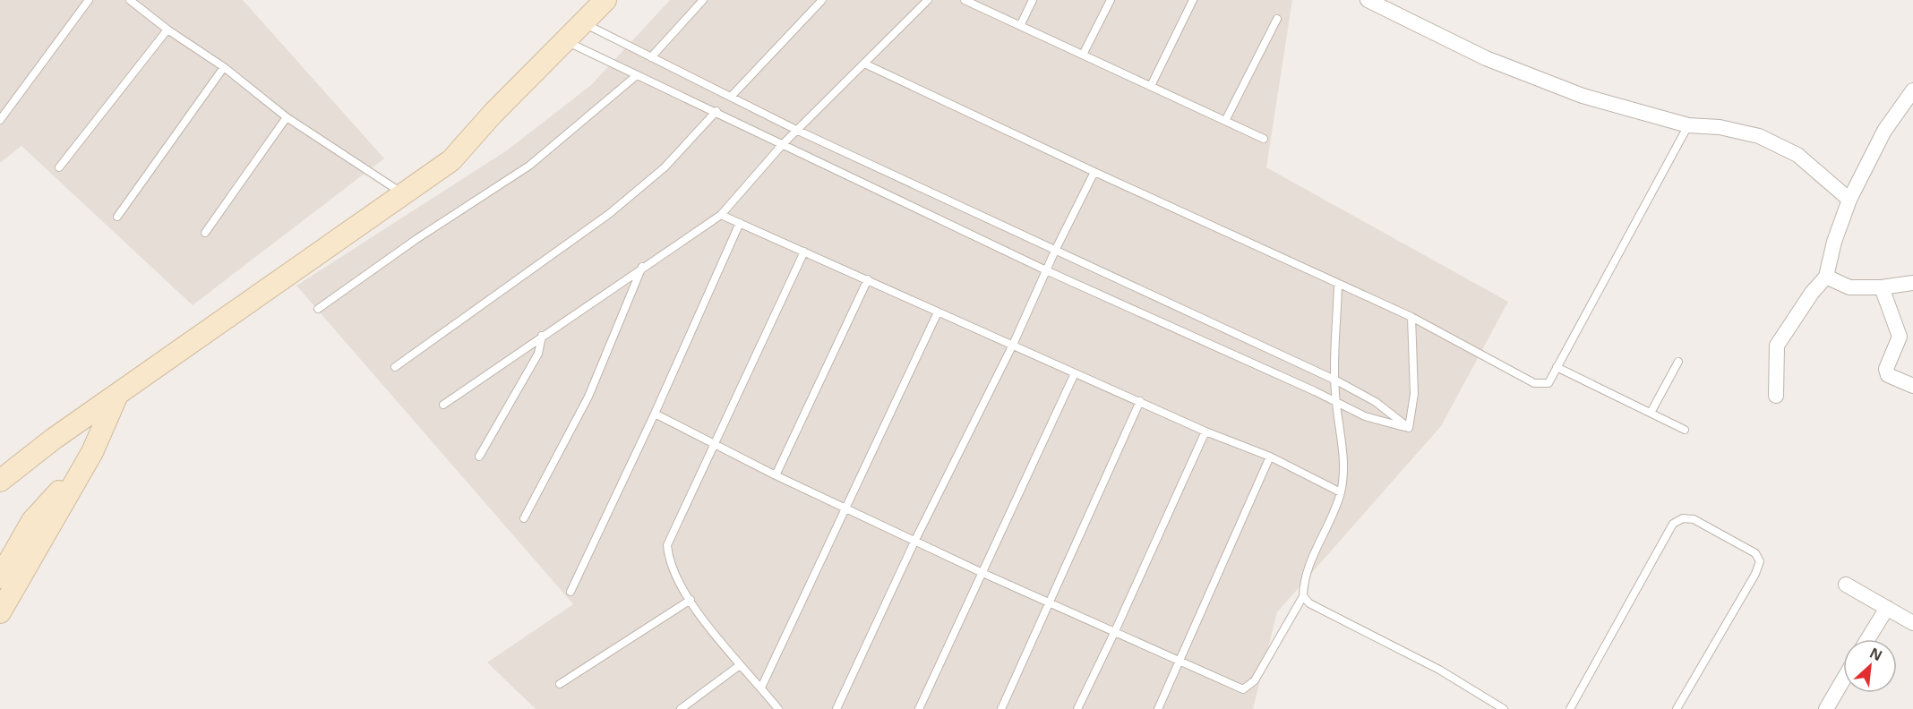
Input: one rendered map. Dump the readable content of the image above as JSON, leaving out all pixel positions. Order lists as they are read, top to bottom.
{
  "north": "top right"
}
